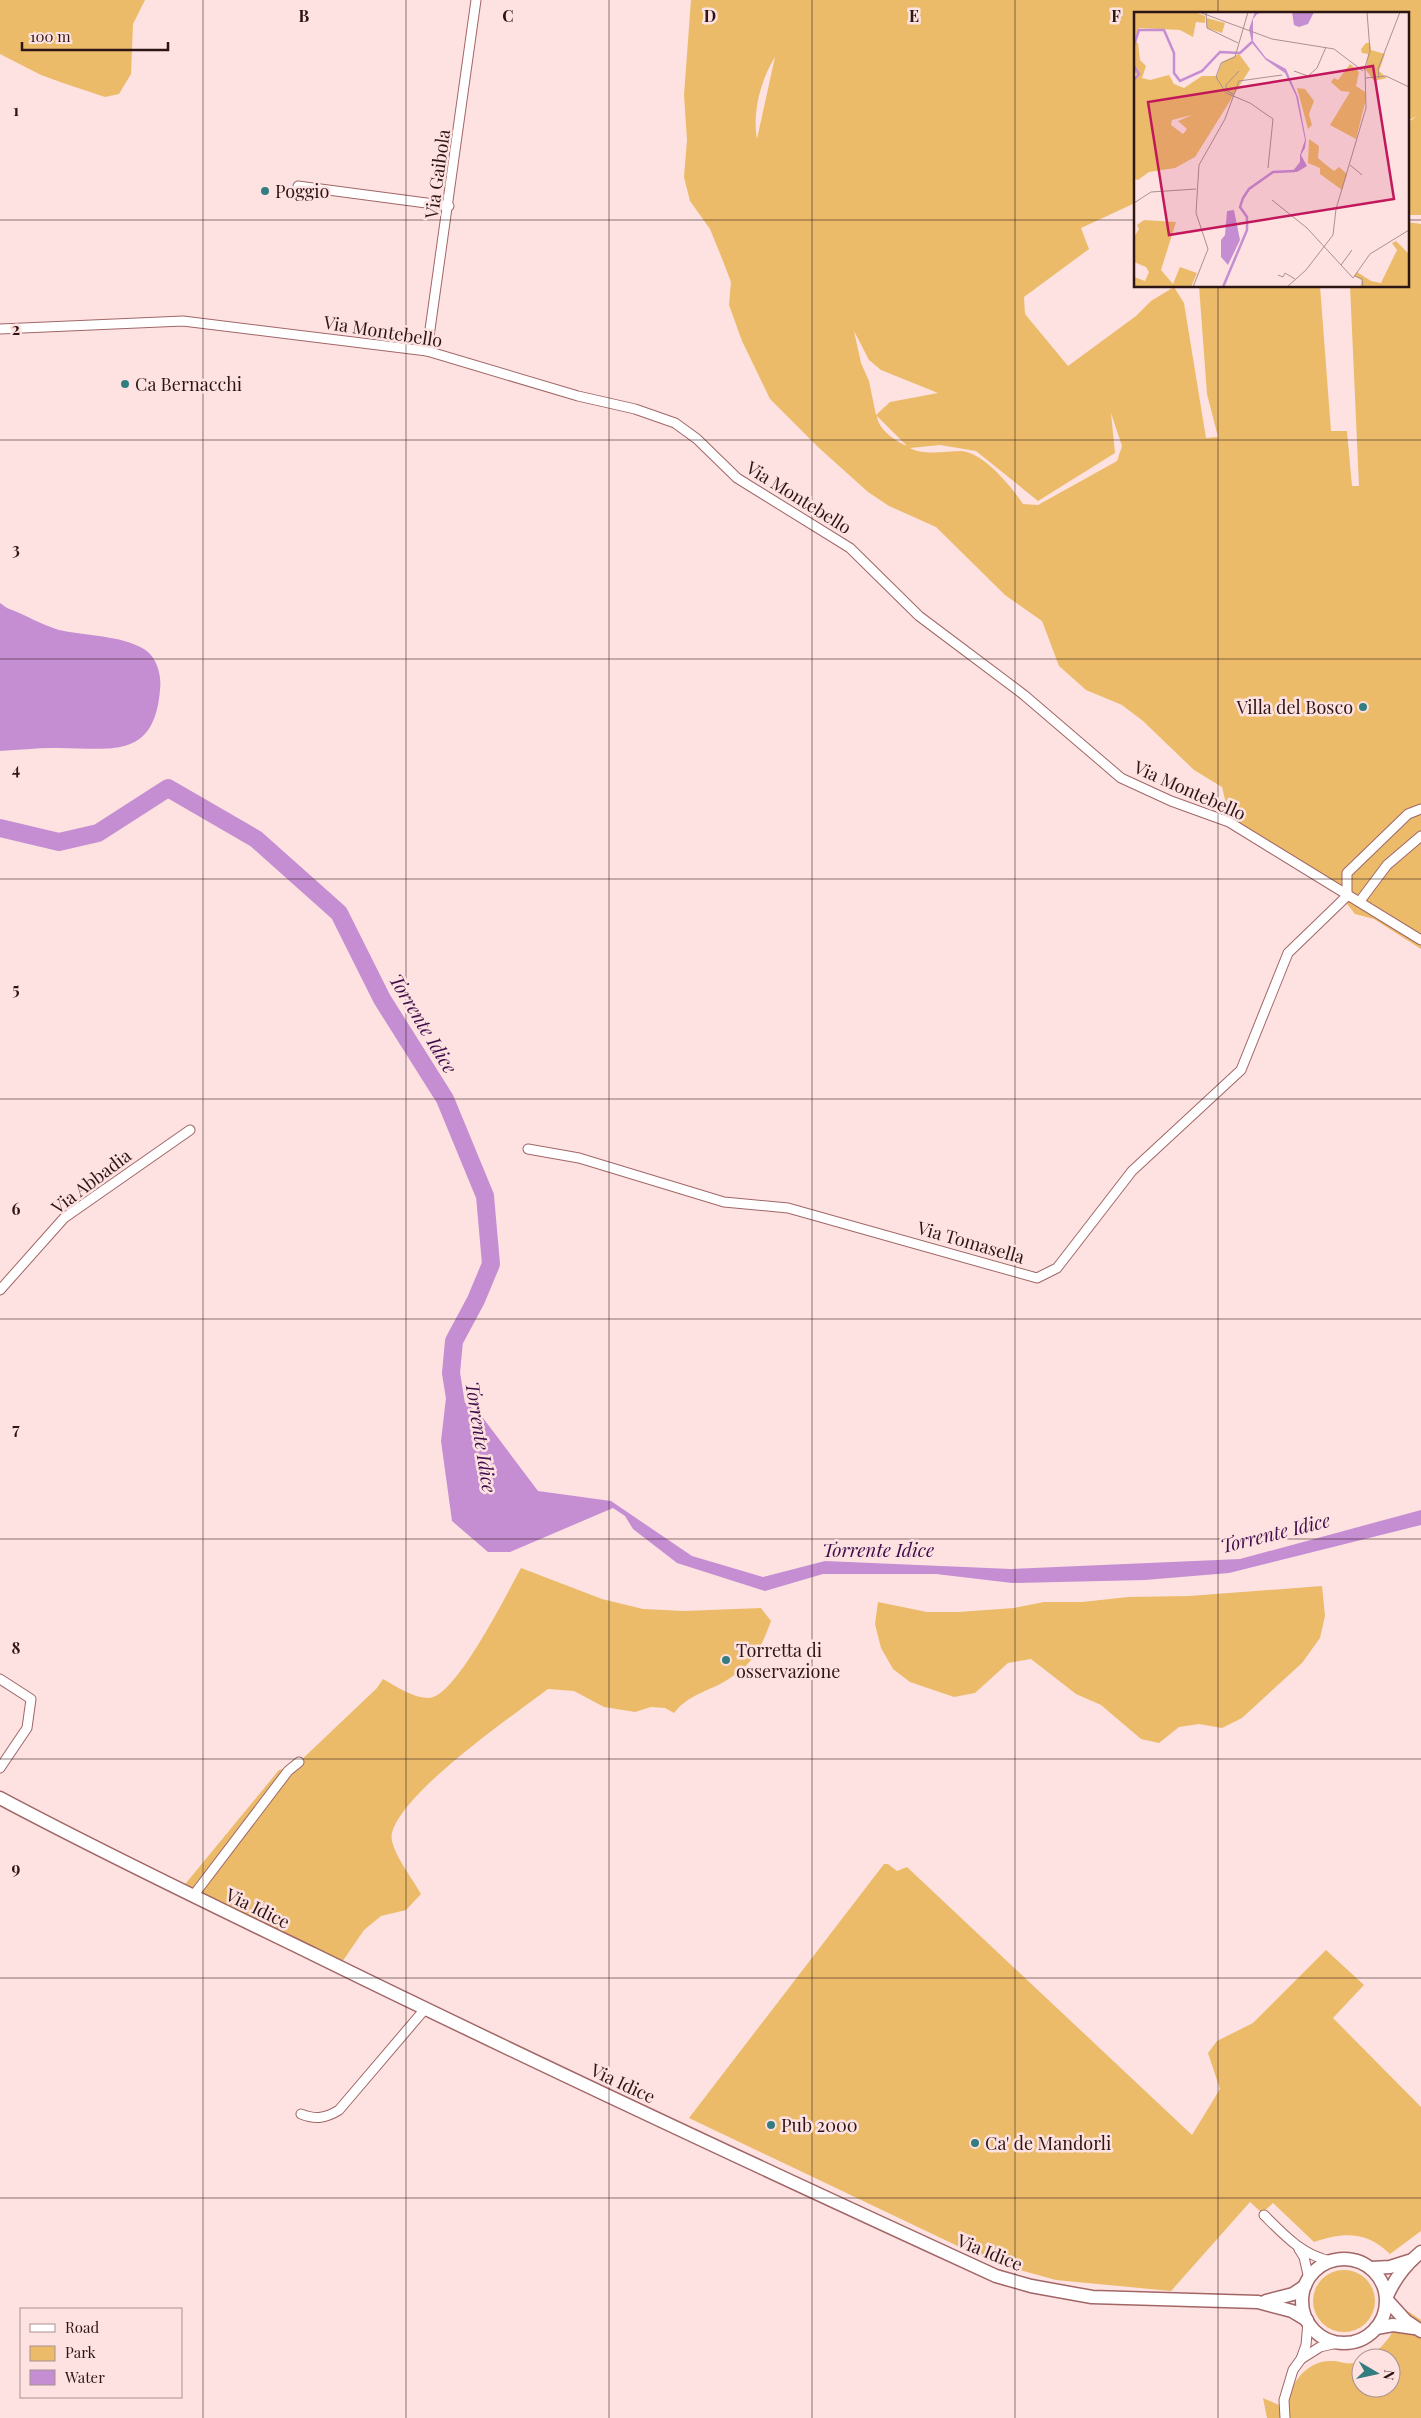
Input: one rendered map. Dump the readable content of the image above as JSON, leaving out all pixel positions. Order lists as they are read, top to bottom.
{
  "streets": {
    "main road": ["Via Idice"],
    "street": [
      "Via Gaibola",
      "Via Montebello",
      "Via Abbadia",
      "Via Tomasella"
    ]
  },
  "crossings": [
    ["Via Gaibola", "Via Montebello"],
    ["Via Montebello", "Via Tomasella"]
  ],
  "water": ["Torrente Idice"],
  "places": [
    "Poggio",
    "Ca Bernacchi",
    "Villa del Bosco",
    "Torretta di osservazione",
    "Pub 2000",
    "Ca' de Mandorli"
  ],
  "legend": ["Road", "Park", "Water"],
  "scale_bar": "100 m",
  "north": "right",
  "grid": {
    "columns": [
      "B",
      "C",
      "D",
      "E",
      "F"
    ],
    "rows": [
      "1",
      "2",
      "3",
      "4",
      "5",
      "6",
      "7",
      "8",
      "9"
    ]
  }
}
